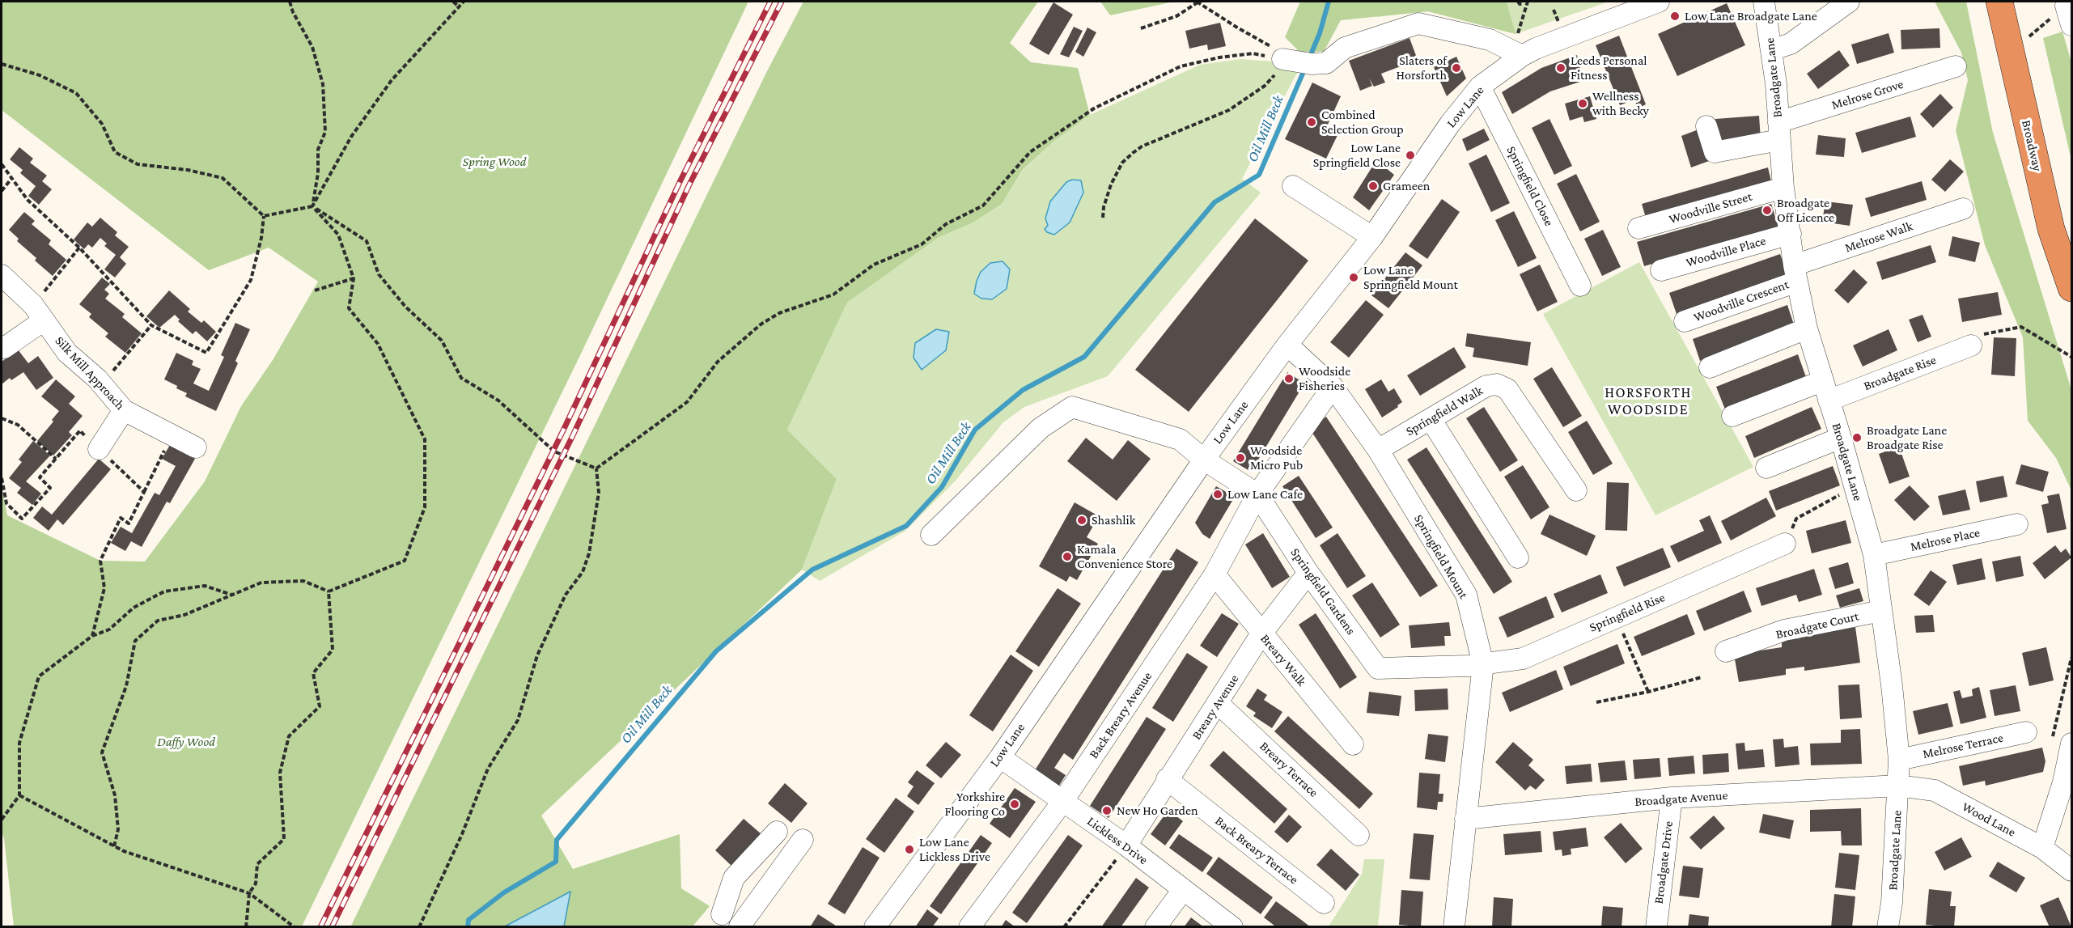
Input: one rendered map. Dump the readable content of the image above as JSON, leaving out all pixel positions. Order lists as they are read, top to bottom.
{
  "streets": {
    "highway": ["Broadway"],
    "street": [
      "Broadgate Lane",
      "Melrose Grove",
      "Low Lane",
      "Springfield Close",
      "Woodville Street",
      "Melrose Walk",
      "Woodville Place",
      "Woodville Crescent",
      "Silk Mill Approach",
      "Broadgate Rise",
      "Springfield Walk",
      "Melrose Place",
      "Springfield Mount",
      "Springfield Gardens",
      "Springfield Rise",
      "Broadgate Court",
      "Breary Walk",
      "Breary Avenue",
      "Back Breary Avenue",
      "Melrose Terrace",
      "Breary Terrace",
      "Broadgate Avenue",
      "Wood Lane",
      "Lickless Drive",
      "Back Breary Terrace",
      "Broadgate Drive"
    ]
  },
  "crossings": [
    ["Broadgate Lane", "Melrose Grove"],
    ["Broadgate Lane", "Woodville Street"],
    ["Broadgate Lane", "Melrose Walk"],
    ["Broadgate Lane", "Woodville Place"],
    ["Broadgate Lane", "Woodville Crescent"],
    ["Broadgate Lane", "Broadgate Rise"],
    ["Broadgate Lane", "Melrose Place"],
    ["Broadgate Lane", "Broadgate Court"],
    ["Broadgate Lane", "Melrose Terrace"],
    ["Broadgate Lane", "Broadgate Avenue"],
    ["Broadgate Lane", "Wood Lane"],
    ["Low Lane", "Springfield Close"],
    ["Low Lane", "Springfield Mount"],
    ["Low Lane", "Springfield Gardens"],
    ["Low Lane", "Lickless Drive"],
    ["Melrose Walk", "Woodville Crescent"],
    ["Springfield Walk", "Springfield Mount"],
    ["Springfield Mount", "Springfield Gardens"],
    ["Springfield Mount", "Springfield Rise"],
    ["Springfield Mount", "Back Breary Avenue"],
    ["Springfield Mount", "Broadgate Avenue"],
    ["Springfield Gardens", "Springfield Rise"],
    ["Springfield Gardens", "Breary Avenue"],
    ["Springfield Gardens", "Back Breary Avenue"],
    ["Breary Walk", "Breary Avenue"],
    ["Breary Walk", "Back Breary Avenue"],
    ["Breary Avenue", "Breary Terrace"],
    ["Breary Avenue", "Lickless Drive"],
    ["Breary Avenue", "Back Breary Terrace"],
    ["Back Breary Avenue", "Lickless Drive"],
    ["Broadgate Avenue", "Wood Lane"],
    ["Broadgate Avenue", "Broadgate Drive"]
  ],
  "districts": ["HORSFORTH WOODSIDE"],
  "water": ["Oil Mill Beck"],
  "parks": ["Spring Wood", "Daffy Wood"],
  "places": [
    "Low Lane Broadgate Lane",
    "Slaters of Horsforth",
    "Leeds Personal Fitness",
    "Wellness with Becky",
    "Combined Selection Group",
    "Low Lane Springfield Close",
    "Grameen",
    "Broadgate Off Licence",
    "Low Lane Springfield Mount",
    "Woodside Fisheries",
    "Broadgate Lane Broadgate Rise",
    "Woodside Micro Pub",
    "Low Lane Cafe",
    "Shashlik",
    "Kamala Convenience Store",
    "Yorkshire Flooring Co",
    "New Ho Garden",
    "Low Lane Lickless Drive"
  ]
}
